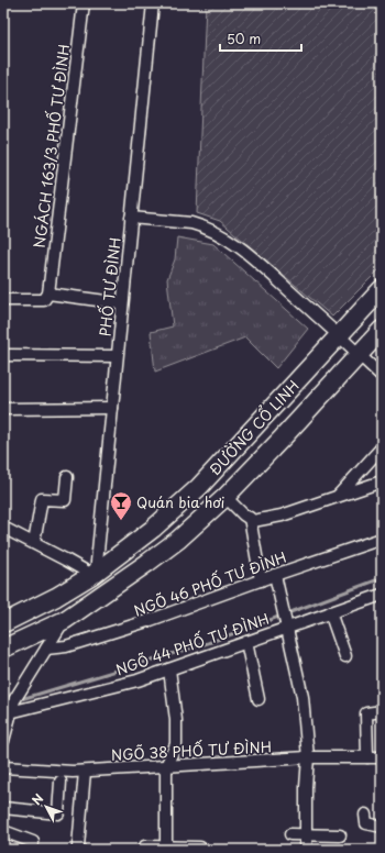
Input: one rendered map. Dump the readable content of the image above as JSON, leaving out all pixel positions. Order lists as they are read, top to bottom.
{
  "streets": {
    "main road": ["ĐƯỜNG CỔ LINH"],
    "street": [
      "NGÁCH 163/3 PHỐ TƯ ĐÌNH",
      "PHỐ TƯ ĐÌNH",
      "NGÕ 46 PHỐ TƯ ĐÌNH",
      "NGÕ 44 PHỐ TƯ ĐÌNH",
      "NGÕ 38 PHỐ TƯ ĐÌNH"
    ]
  },
  "crossings": [
    ["PHỐ TƯ ĐÌNH", "ĐƯỜNG CỔ LINH"]
  ],
  "places": {
    "bar": ["Quán bia hơi"]
  },
  "scale_bar": "50 m",
  "north": "top left"
}
